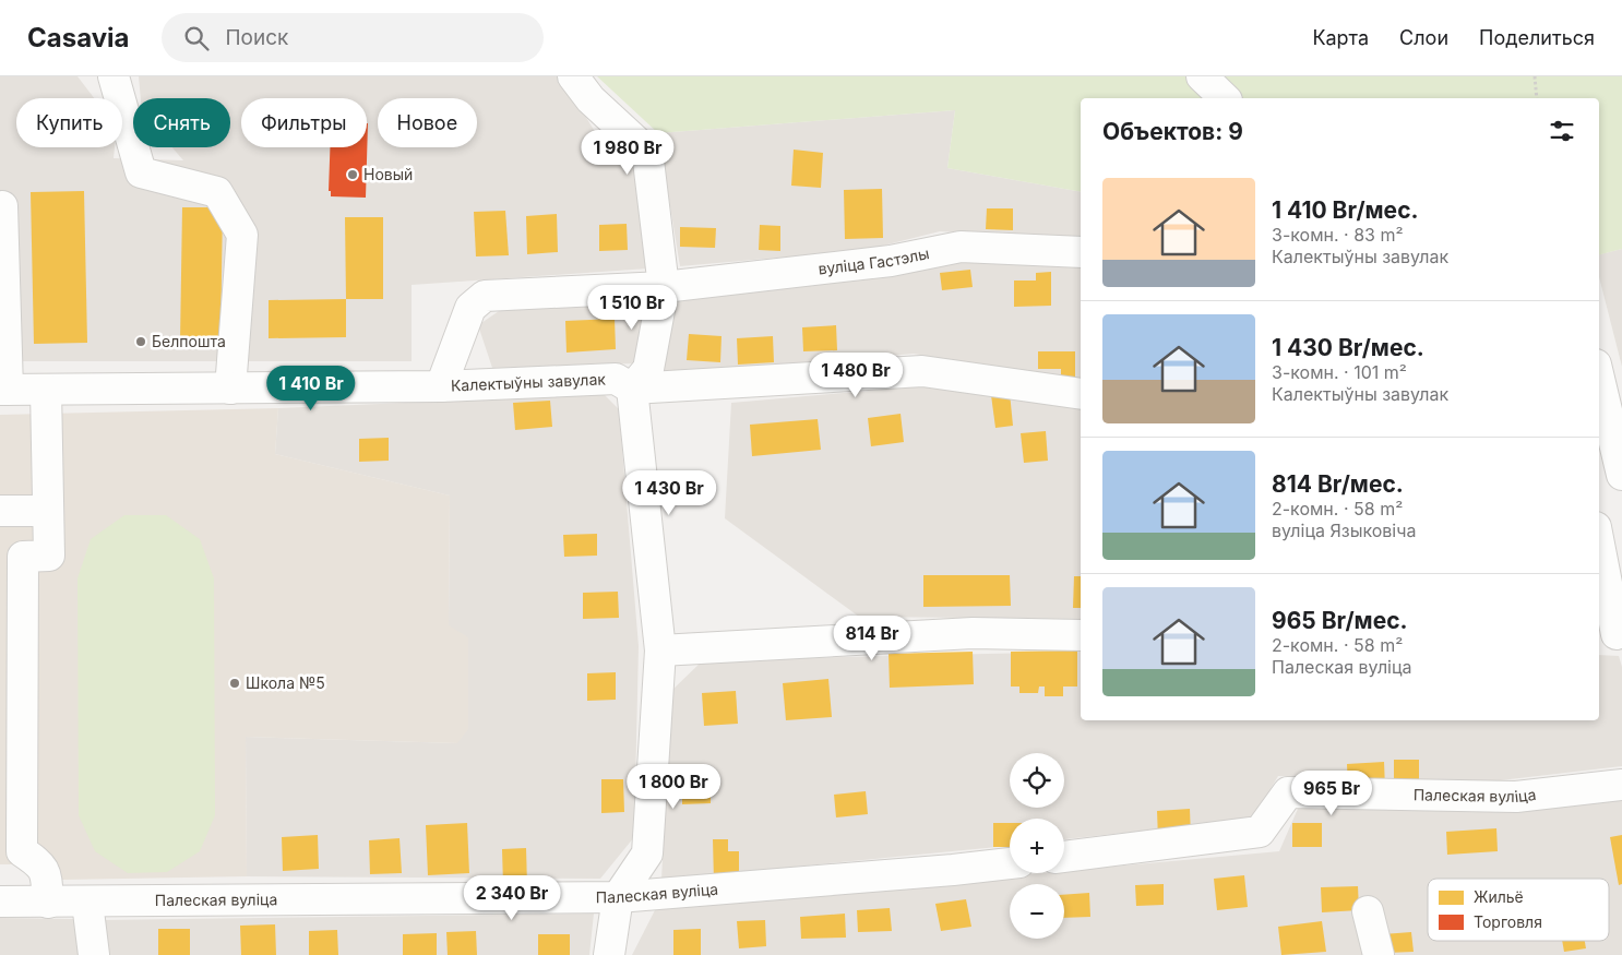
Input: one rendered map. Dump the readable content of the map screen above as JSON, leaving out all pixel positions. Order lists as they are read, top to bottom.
{
  "streets": {
    "street": ["вуліца Гастэлы", "Калектыўны завулак", "Палеская вуліца"]
  },
  "crossings": [
    ["вуліца Гастэлы", "Калектыўны завулак"]
  ],
  "places": ["Новый", "Белпошта", "Школа №5"],
  "legend": ["Жильё", "Торговля"],
  "page": {
    "header": "Casavia",
    "search": "Поиск",
    "nav": ["Карта", "Слои", "Поделиться"],
    "chip": [
      "Купить",
      "Снять",
      "Фильтры",
      "Новое"
    ],
    "heading": "Объектов: 9",
    "price": [
      "1 980 Br",
      "1 510 Br",
      "1 480 Br",
      "1 410 Br",
      "1 430 Br",
      "814 Br",
      "1 800 Br",
      "965 Br",
      "2 340 Br"
    ],
    "list": [
      {
        "name": "1 410 Br/мес.",
        "note": "3-комн. · 83 m² · Калектыўны завулак"
      },
      {
        "name": "1 430 Br/мес.",
        "note": "3-комн. · 101 m² · Калектыўны завулак"
      },
      {
        "name": "814 Br/мес.",
        "note": "2-комн. · 58 m² · вуліца Языковіча"
      },
      {
        "name": "965 Br/мес.",
        "note": "2-комн. · 58 m² · Палеская вуліца"
      }
    ],
    "map_buttons": ["+", "−"]
  }
}
